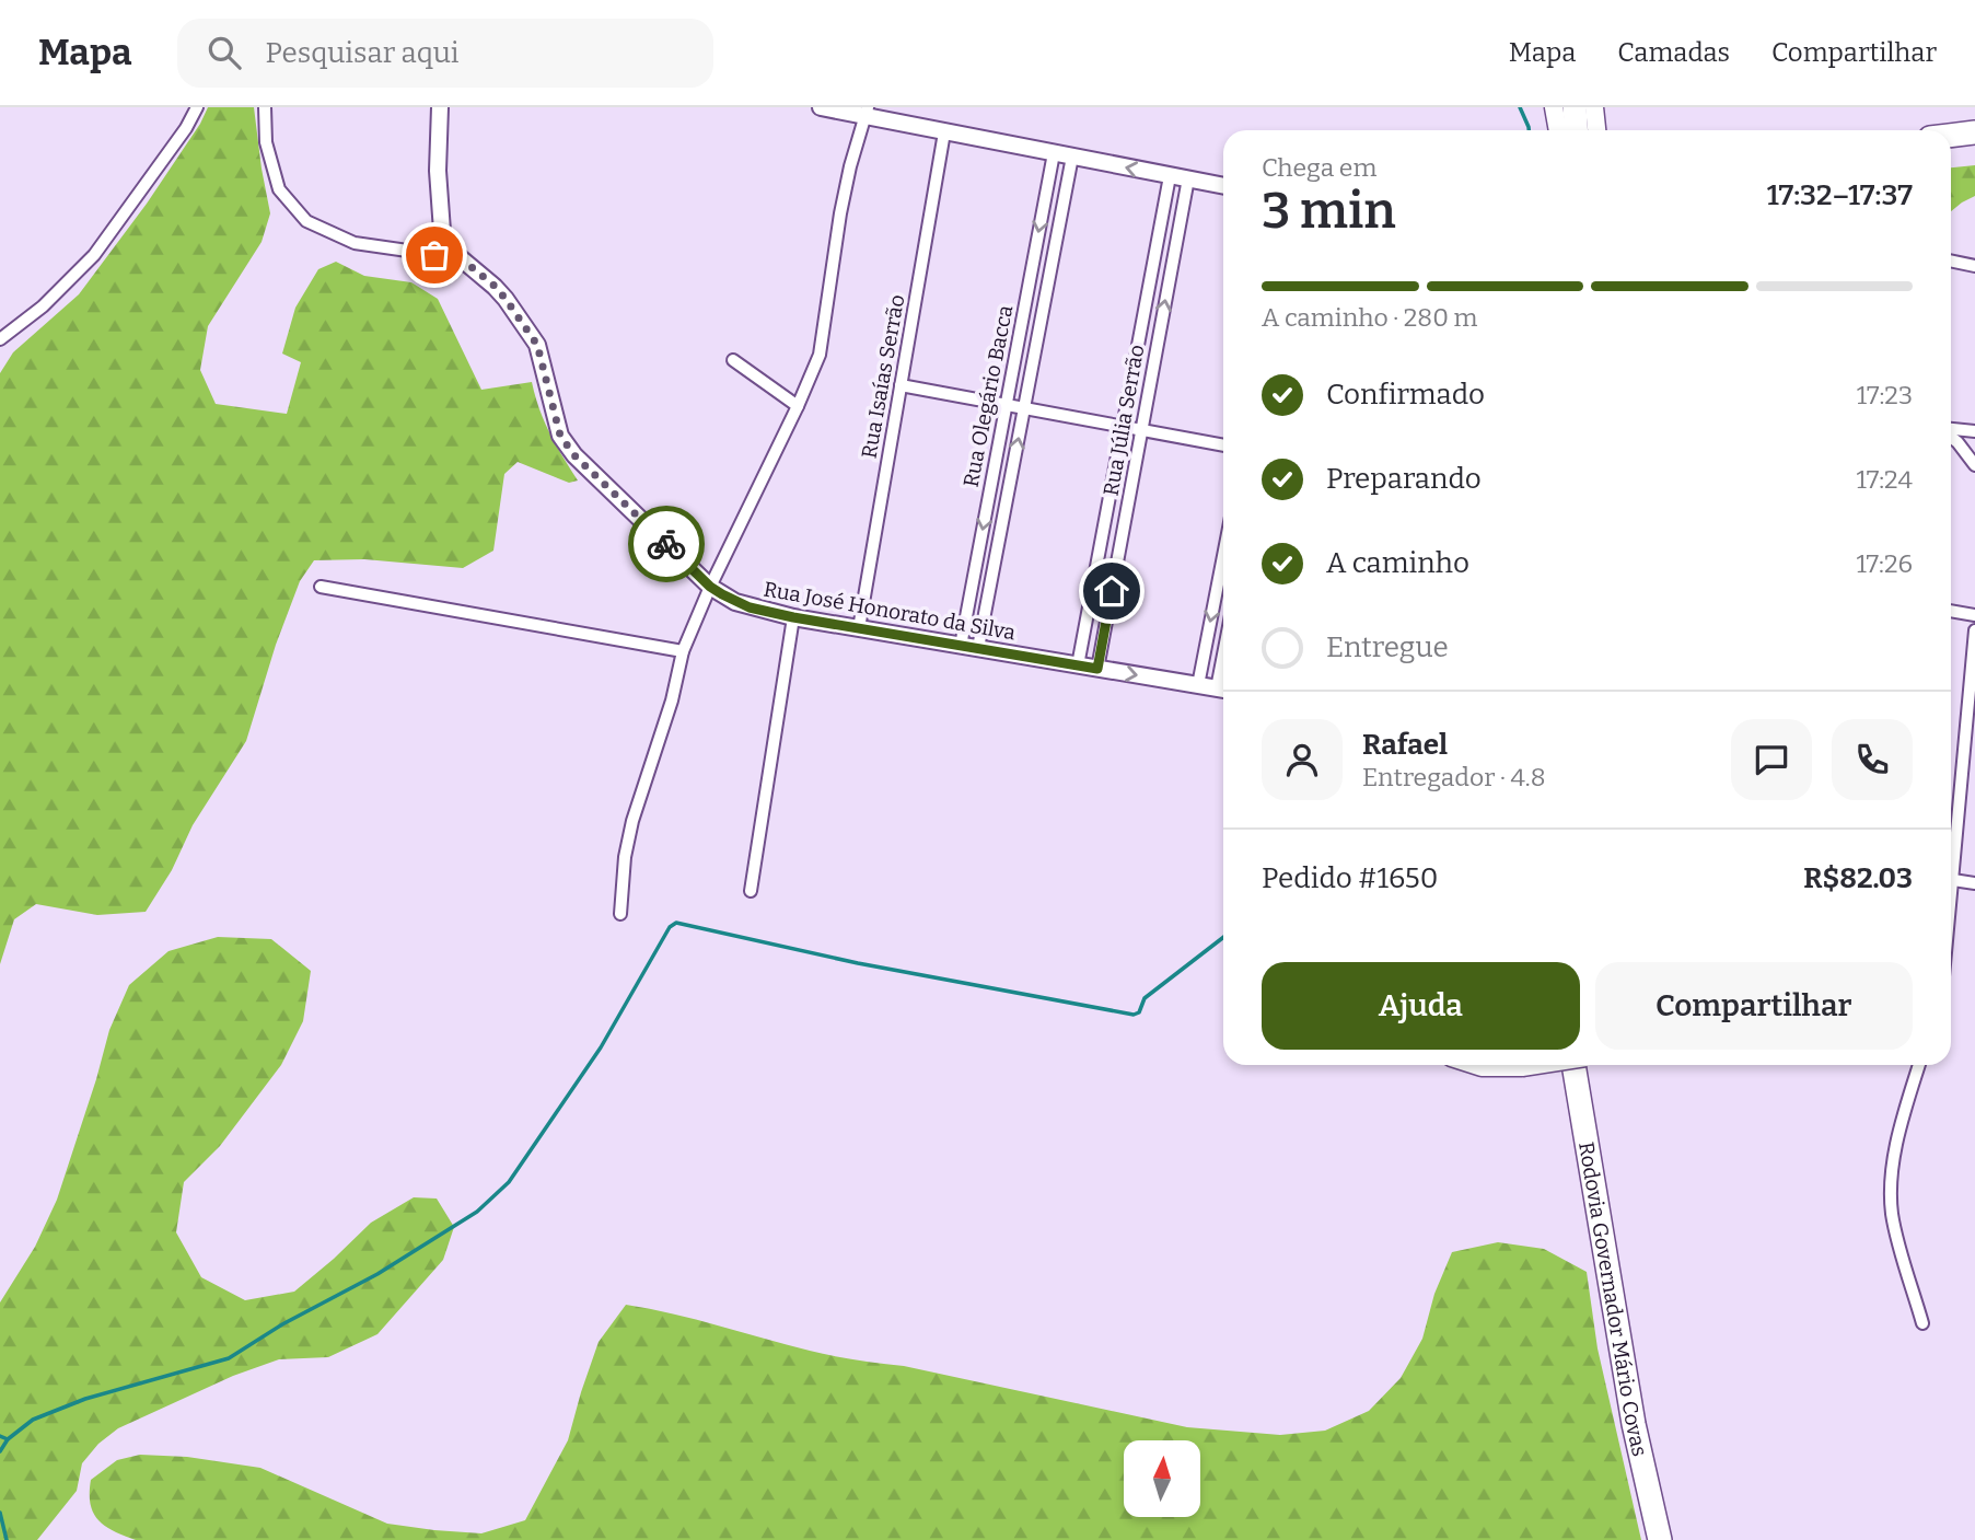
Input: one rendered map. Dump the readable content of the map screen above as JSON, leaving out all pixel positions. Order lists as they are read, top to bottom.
{
  "streets": {
    "highway": ["Rodovia Governador Mário Covas"],
    "street": [
      "Rua Isaías Serrão",
      "Rua Olegário Bacca",
      "Rua Júlia Serrão",
      "Rua José Honorato da Silva"
    ]
  },
  "crossings": [
    ["Rua Isaías Serrão", "Rua José Honorato da Silva"],
    ["Rua Olegário Bacca", "Rua José Honorato da Silva"],
    ["Rua Júlia Serrão", "Rua José Honorato da Silva"]
  ],
  "north": "top",
  "page": {
    "header": "Mapa",
    "search": "Pesquisar aqui",
    "nav": ["Mapa", "Camadas", "Compartilhar"],
    "heading": ["3 min", "Chega em", "17:32–17:37"],
    "panel": [
      "Rafael",
      "Entregador · 4.8",
      "Pedido #1650",
      "R$82.03"
    ],
    "bar": "A caminho · 280 m",
    "list": [
      ["Confirmado", "17:23"],
      ["Preparando", "17:24"],
      ["A caminho", "17:26"],
      "Entregue"
    ],
    "buttons": ["Ajuda", "Compartilhar"]
  }
}
